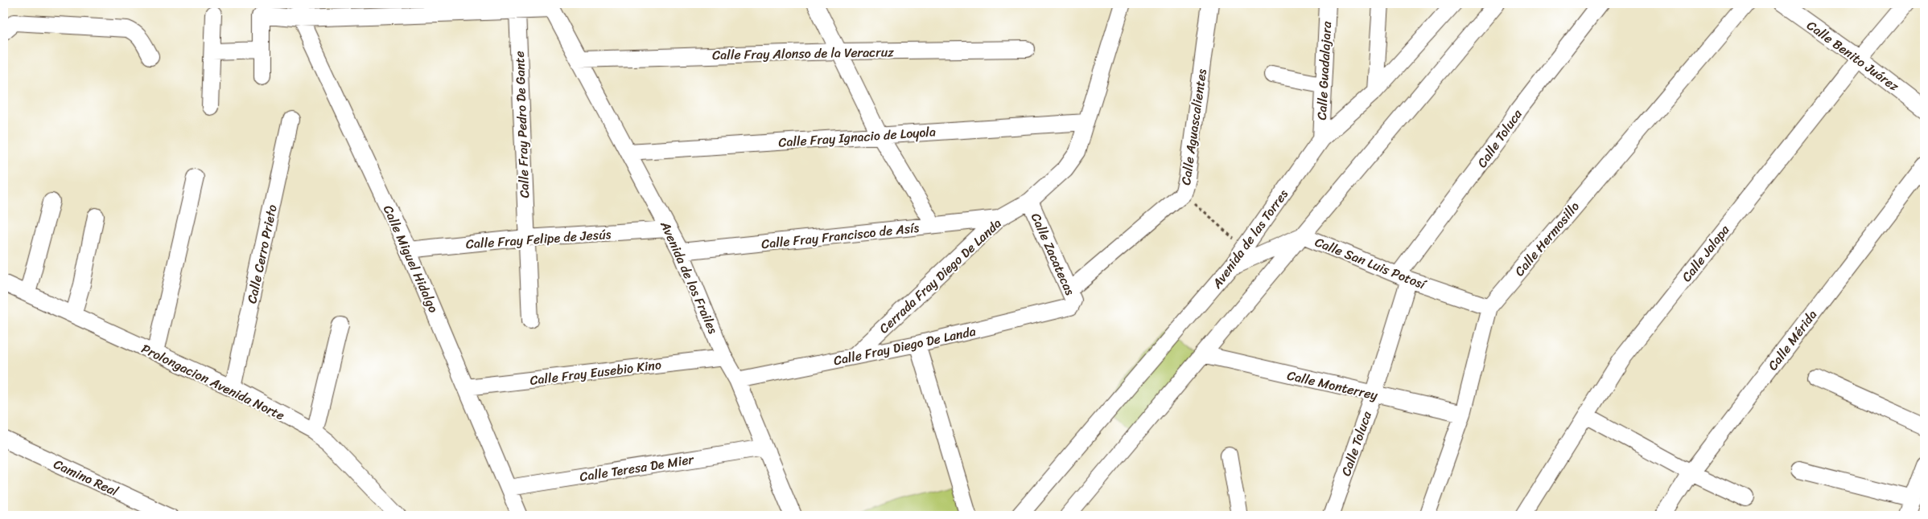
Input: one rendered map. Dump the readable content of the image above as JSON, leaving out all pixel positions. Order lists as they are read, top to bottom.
{
  "streets": {
    "street": [
      "Calle Fray Alonso de la Veracruz",
      "Calle Benito Juárez",
      "Calle Guadalajara",
      "Calle Fray Pedro De Gante",
      "Calle Aguascalientes",
      "Calle Fray Ignacio de Loyola",
      "Calle Toluca",
      "Calle Fray Francisco de Asís",
      "Calle Fray Felipe de Jesús",
      "Avenida de las Torres",
      "Calle Hermosillo",
      "Calle Jalapa",
      "Calle Cerro Prieto",
      "Calle Zacatecas",
      "Calle Miguel Hidalgo",
      "Calle San Luis Potosí",
      "Cerrada Fray Diego De Landa",
      "Avenida de los Frailes",
      "Calle Mérida",
      "Calle Fray Diego De Landa",
      "Calle Fray Eusebio Kino",
      "Prolongacion Avenida Norte",
      "Calle Monterrey",
      "Calle Teresa De Mier",
      "Camino Real"
    ]
  },
  "crossings": [
    ["Calle Fray Alonso de la Veracruz", "Avenida de los Frailes"],
    ["Calle Benito Juárez", "Calle Jalapa"],
    ["Calle Guadalajara", "Avenida de las Torres"],
    ["Calle Fray Pedro De Gante", "Calle Fray Felipe de Jesús"],
    ["Calle Aguascalientes", "Avenida de las Torres"],
    ["Calle Fray Ignacio de Loyola", "Cerrada Fray Diego De Landa"],
    ["Calle Fray Ignacio de Loyola", "Avenida de los Frailes"],
    ["Calle Toluca", "Calle San Luis Potosí"],
    ["Calle Toluca", "Calle Monterrey"],
    ["Calle Fray Francisco de Asís", "Cerrada Fray Diego De Landa"],
    ["Calle Fray Francisco de Asís", "Avenida de los Frailes"],
    ["Calle Fray Felipe de Jesús", "Calle Miguel Hidalgo"],
    ["Calle Fray Felipe de Jesús", "Avenida de los Frailes"],
    ["Avenida de las Torres", "Calle San Luis Potosí"],
    ["Calle Hermosillo", "Calle San Luis Potosí"],
    ["Calle Hermosillo", "Calle Monterrey"],
    ["Calle Cerro Prieto", "Prolongacion Avenida Norte"],
    ["Calle Zacatecas", "Cerrada Fray Diego De Landa"],
    ["Calle Zacatecas", "Calle Fray Diego De Landa"],
    ["Calle Miguel Hidalgo", "Calle Fray Eusebio Kino"],
    ["Calle Miguel Hidalgo", "Calle Teresa De Mier"],
    ["Cerrada Fray Diego De Landa", "Calle Fray Diego De Landa"],
    ["Avenida de los Frailes", "Calle Fray Diego De Landa"],
    ["Avenida de los Frailes", "Calle Fray Eusebio Kino"],
    ["Avenida de los Frailes", "Calle Teresa De Mier"]
  ]
}
